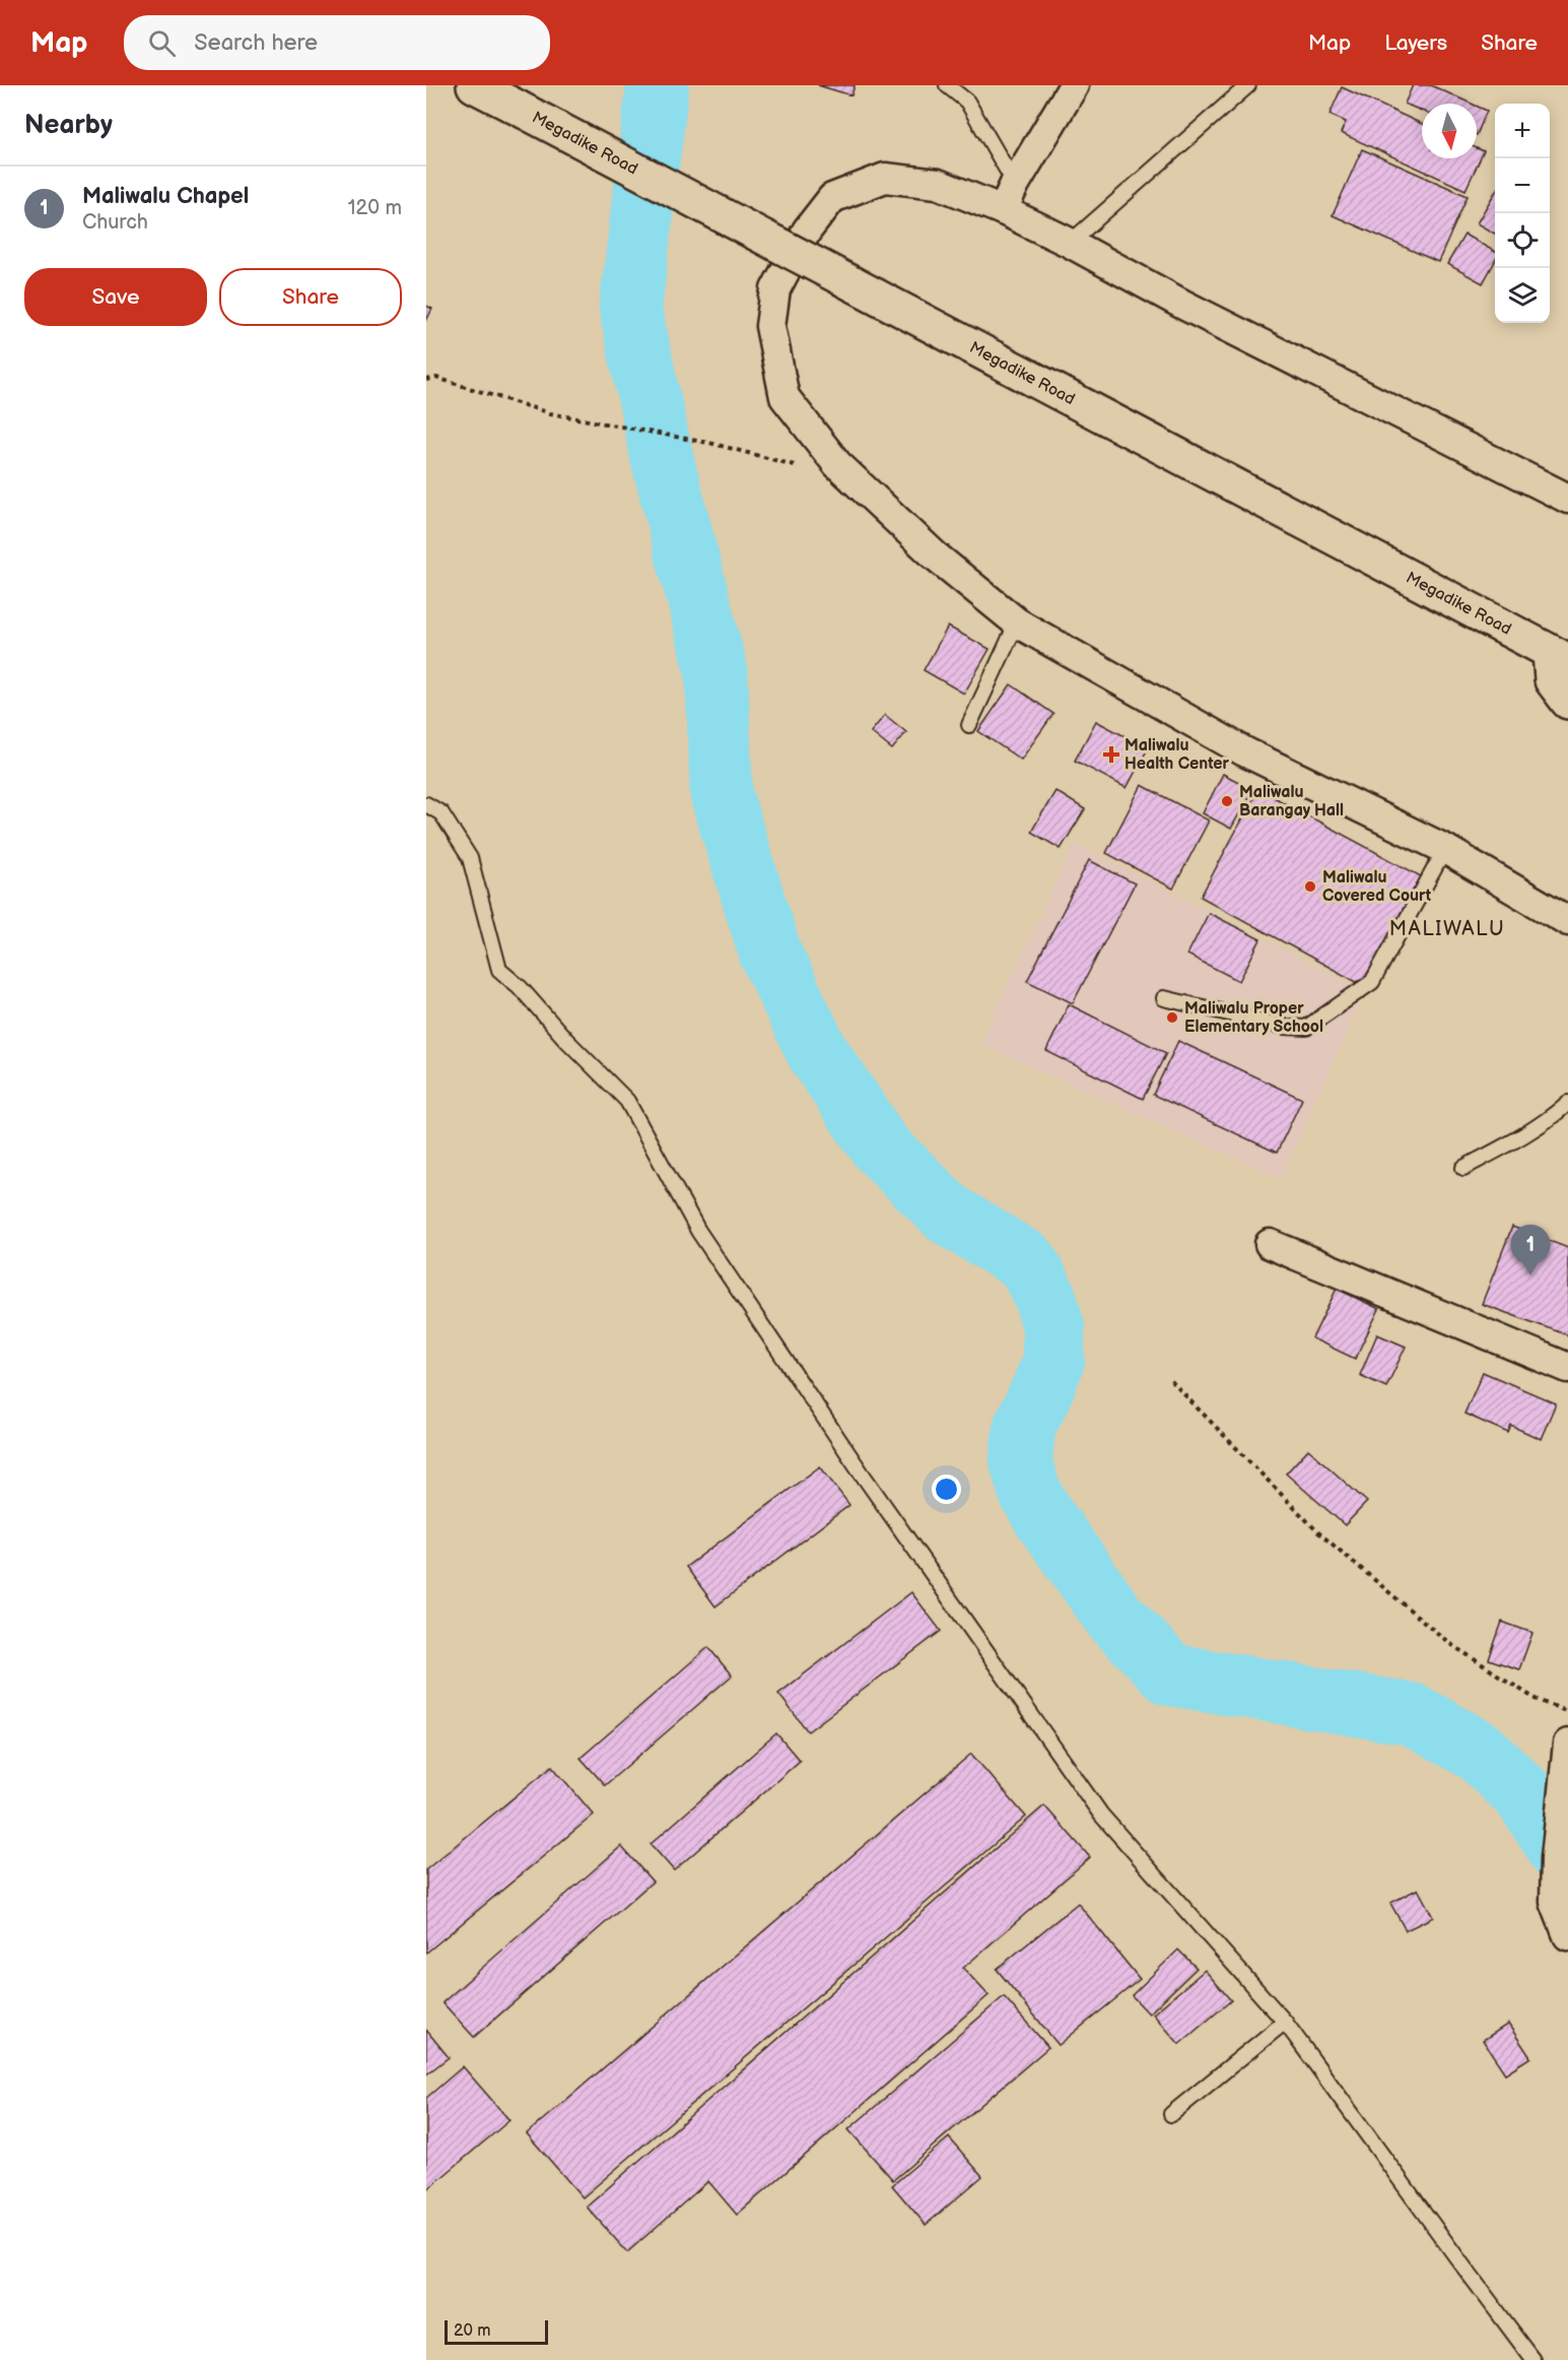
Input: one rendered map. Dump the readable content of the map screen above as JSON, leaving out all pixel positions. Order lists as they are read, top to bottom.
{
  "streets": {
    "main road": ["Megadike Road"]
  },
  "districts": ["MALIWALU"],
  "places": {
    "health": ["Maliwalu Health Center"],
    "other": ["Maliwalu Barangay Hall", "Maliwalu Covered Court", "Maliwalu Proper Elementary School"]
  },
  "scale_bar": "20 m",
  "north": "bottom",
  "page": {
    "header": "Map",
    "search": "Search here",
    "nav": ["Map", "Layers", "Share"],
    "heading": "Nearby",
    "map_buttons": ["+", "−"],
    "list": [
      {
        "mark": "1",
        "name": "Maliwalu Chapel",
        "note": "Church",
        "value": "120 m"
      }
    ],
    "buttons": ["Save", "Share"],
    "pins": "1",
    "scale": "20 m"
  }
}
